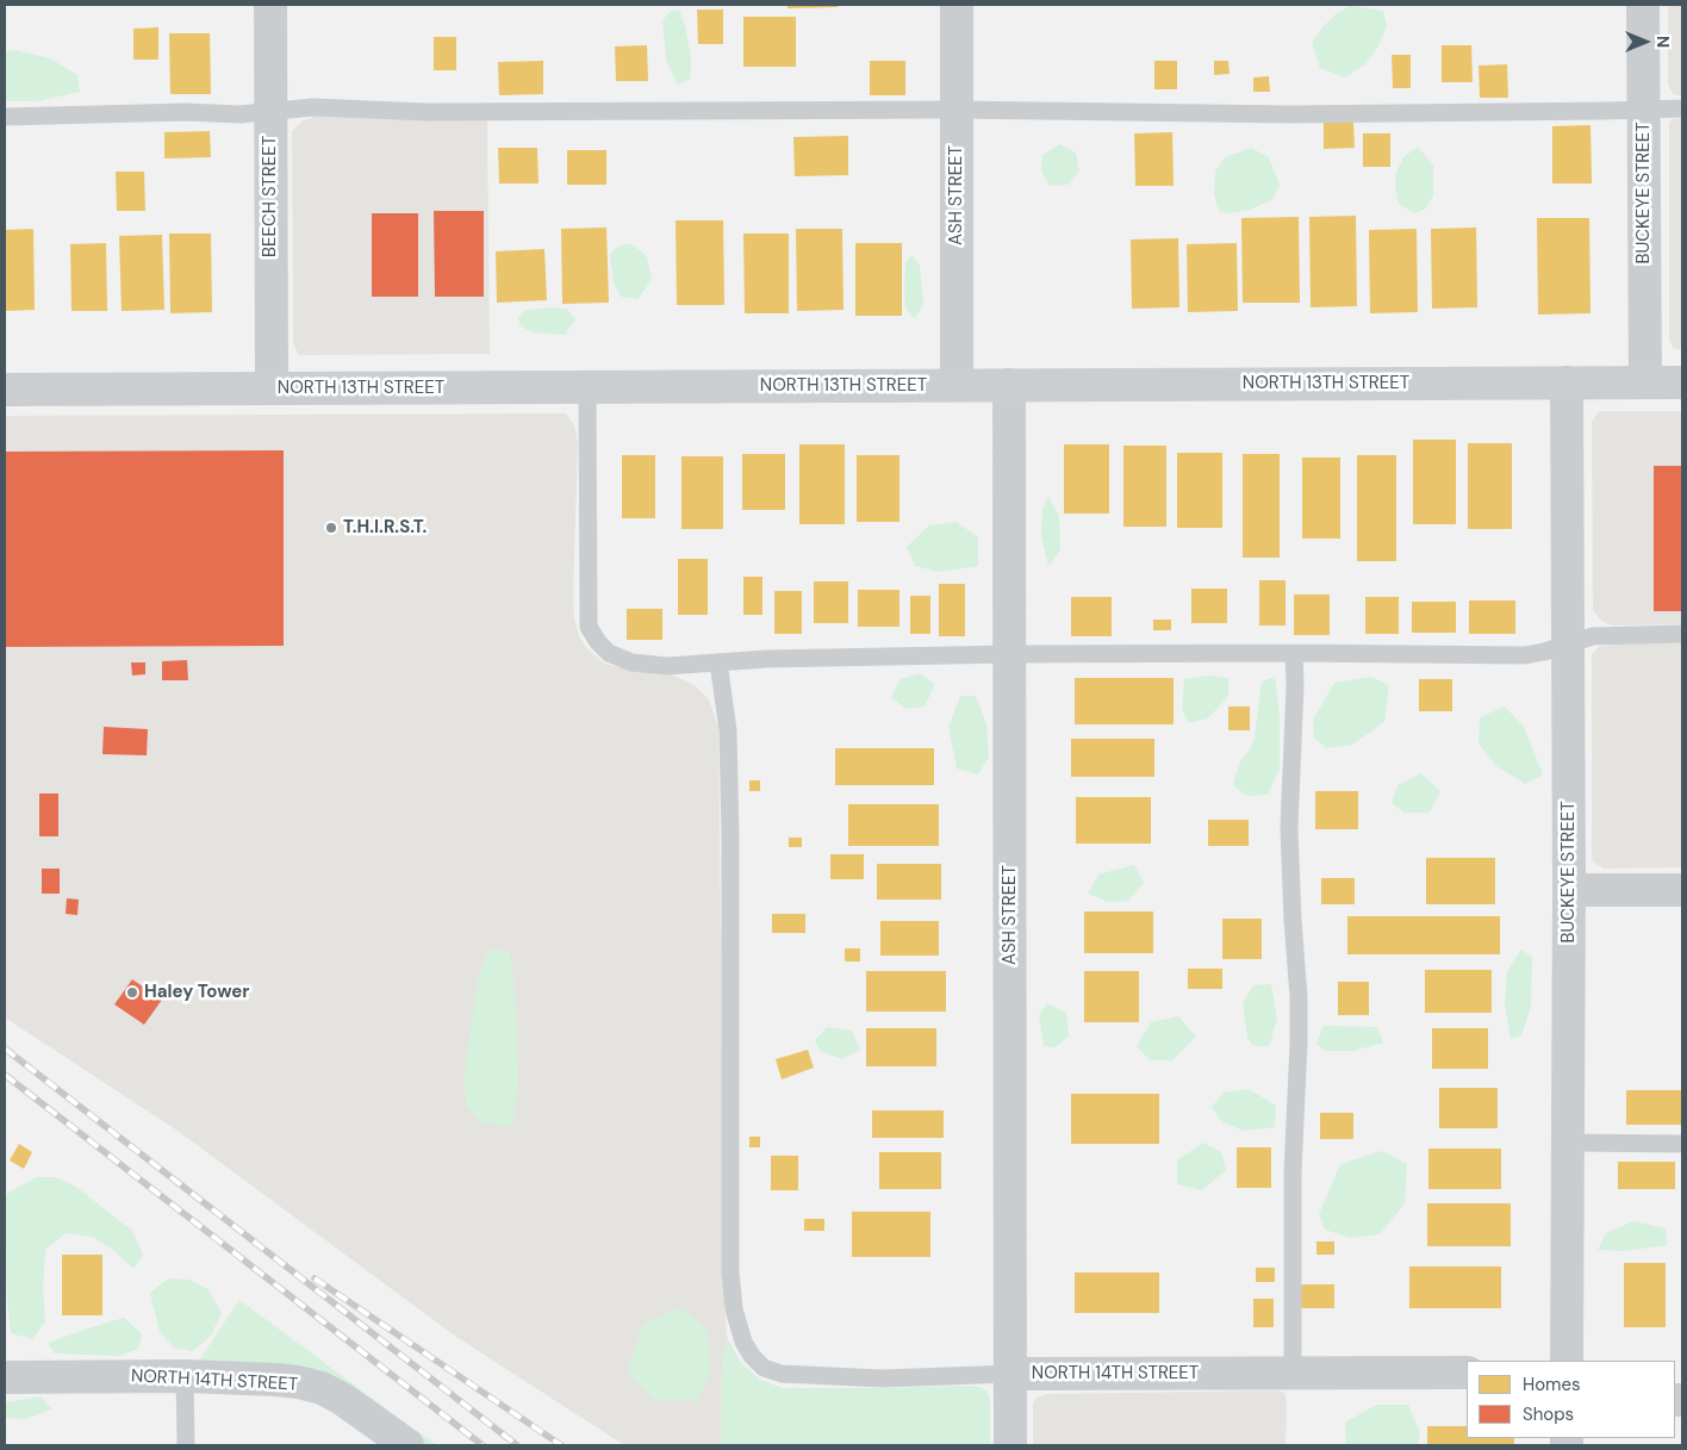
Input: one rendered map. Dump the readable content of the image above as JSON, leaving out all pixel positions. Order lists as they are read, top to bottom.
{
  "streets": {
    "main road": ["NORTH 13TH STREET"],
    "street": [
      "BUCKEYE STREET",
      "ASH STREET",
      "BEECH STREET",
      "NORTH 14TH STREET"
    ]
  },
  "crossings": [
    ["BUCKEYE STREET", "NORTH 13TH STREET"],
    ["ASH STREET", "NORTH 13TH STREET"],
    ["ASH STREET", "NORTH 14TH STREET"],
    ["BEECH STREET", "NORTH 13TH STREET"]
  ],
  "places": ["T.H.I.R.S.T.", "Haley Tower"],
  "legend": ["Homes", "Shops"],
  "north": "right"
}
